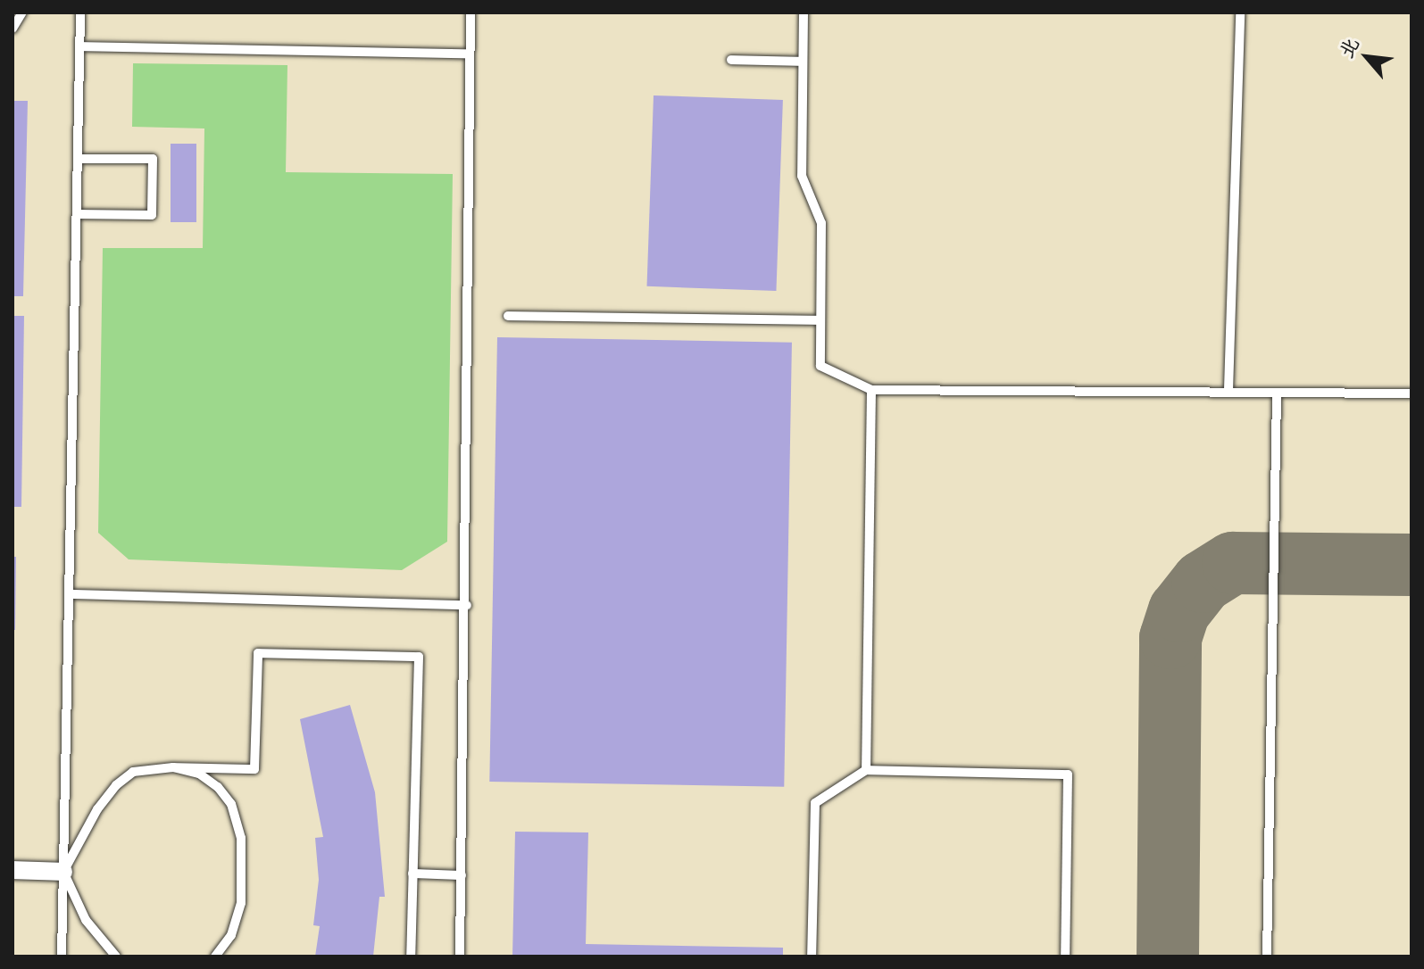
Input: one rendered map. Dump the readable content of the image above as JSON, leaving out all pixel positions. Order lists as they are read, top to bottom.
{
  "north": "top left"
}
